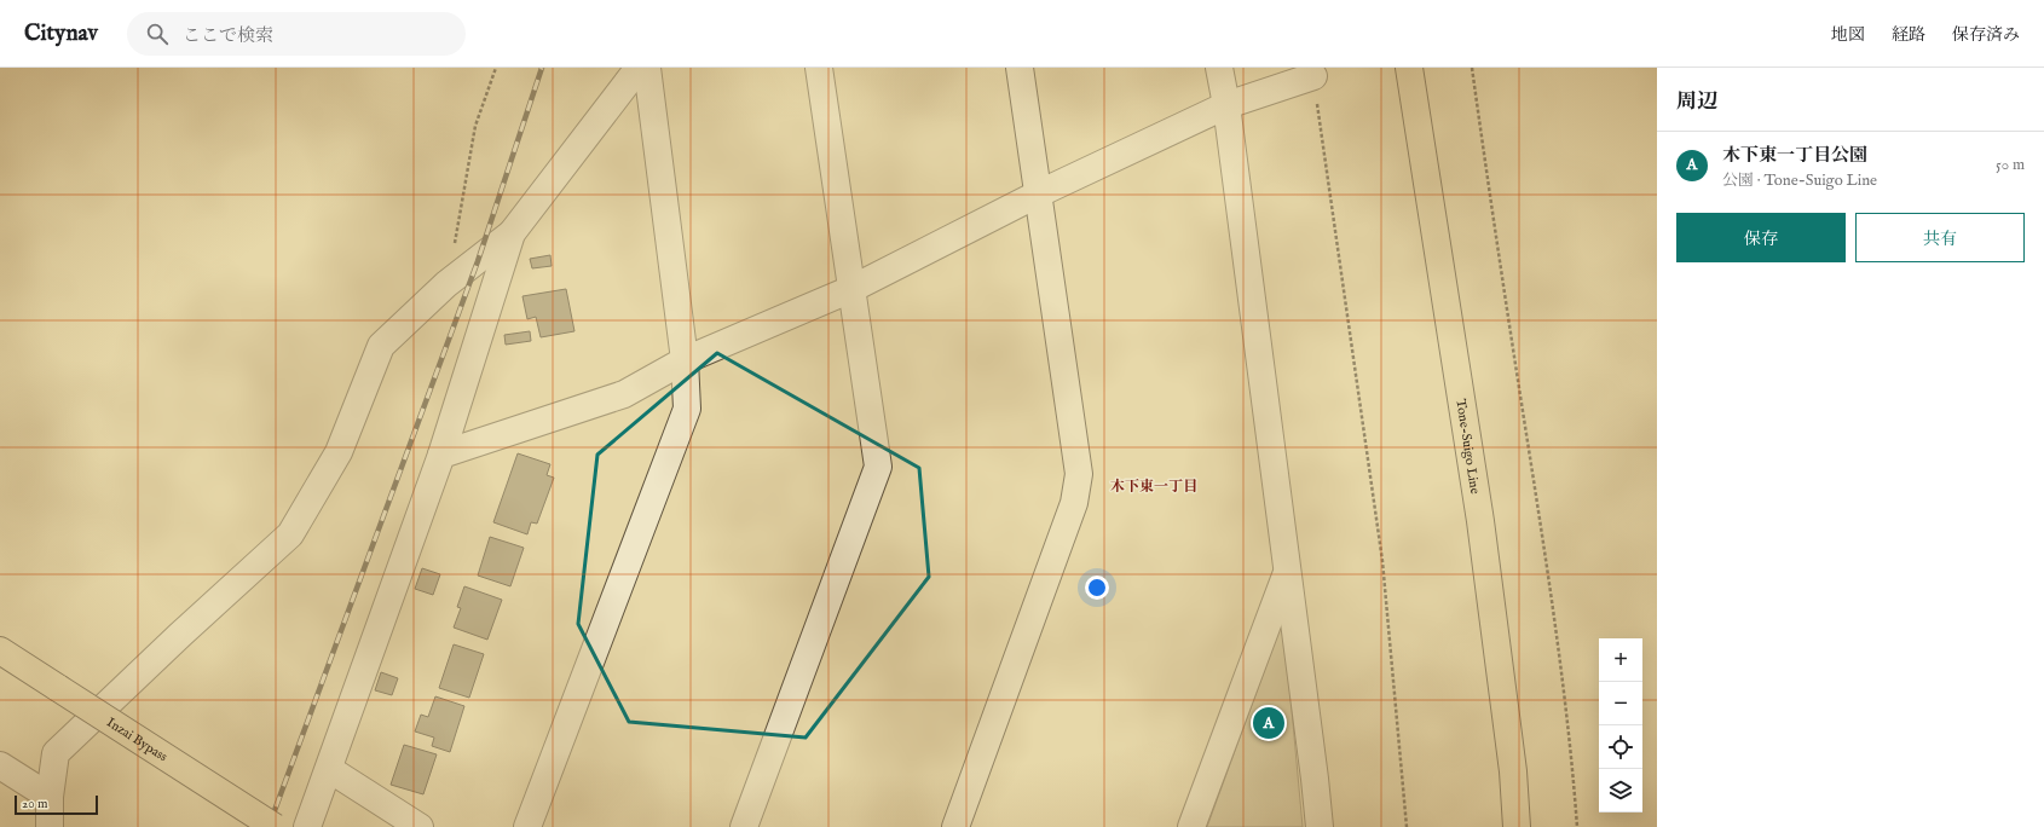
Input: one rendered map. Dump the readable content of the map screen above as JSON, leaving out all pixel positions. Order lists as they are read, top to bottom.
{
  "streets": {
    "main road": ["Tone-Suigo Line", "Inzai Bypass"]
  },
  "districts": ["木下東一丁目"],
  "scale_bar": "20 m",
  "page": {
    "header": "Citynav",
    "search": "ここで検索",
    "nav": ["地図", "経路", "保存済み"],
    "heading": "周辺",
    "list": [
      {
        "mark": "A",
        "name": "木下東一丁目公園",
        "note": "公園 · Tone-Suigo Line",
        "value": "50 m"
      }
    ],
    "buttons": ["保存", "共有"],
    "map_buttons": ["+", "−"],
    "pins": "A",
    "scale": "20 m"
  }
}
